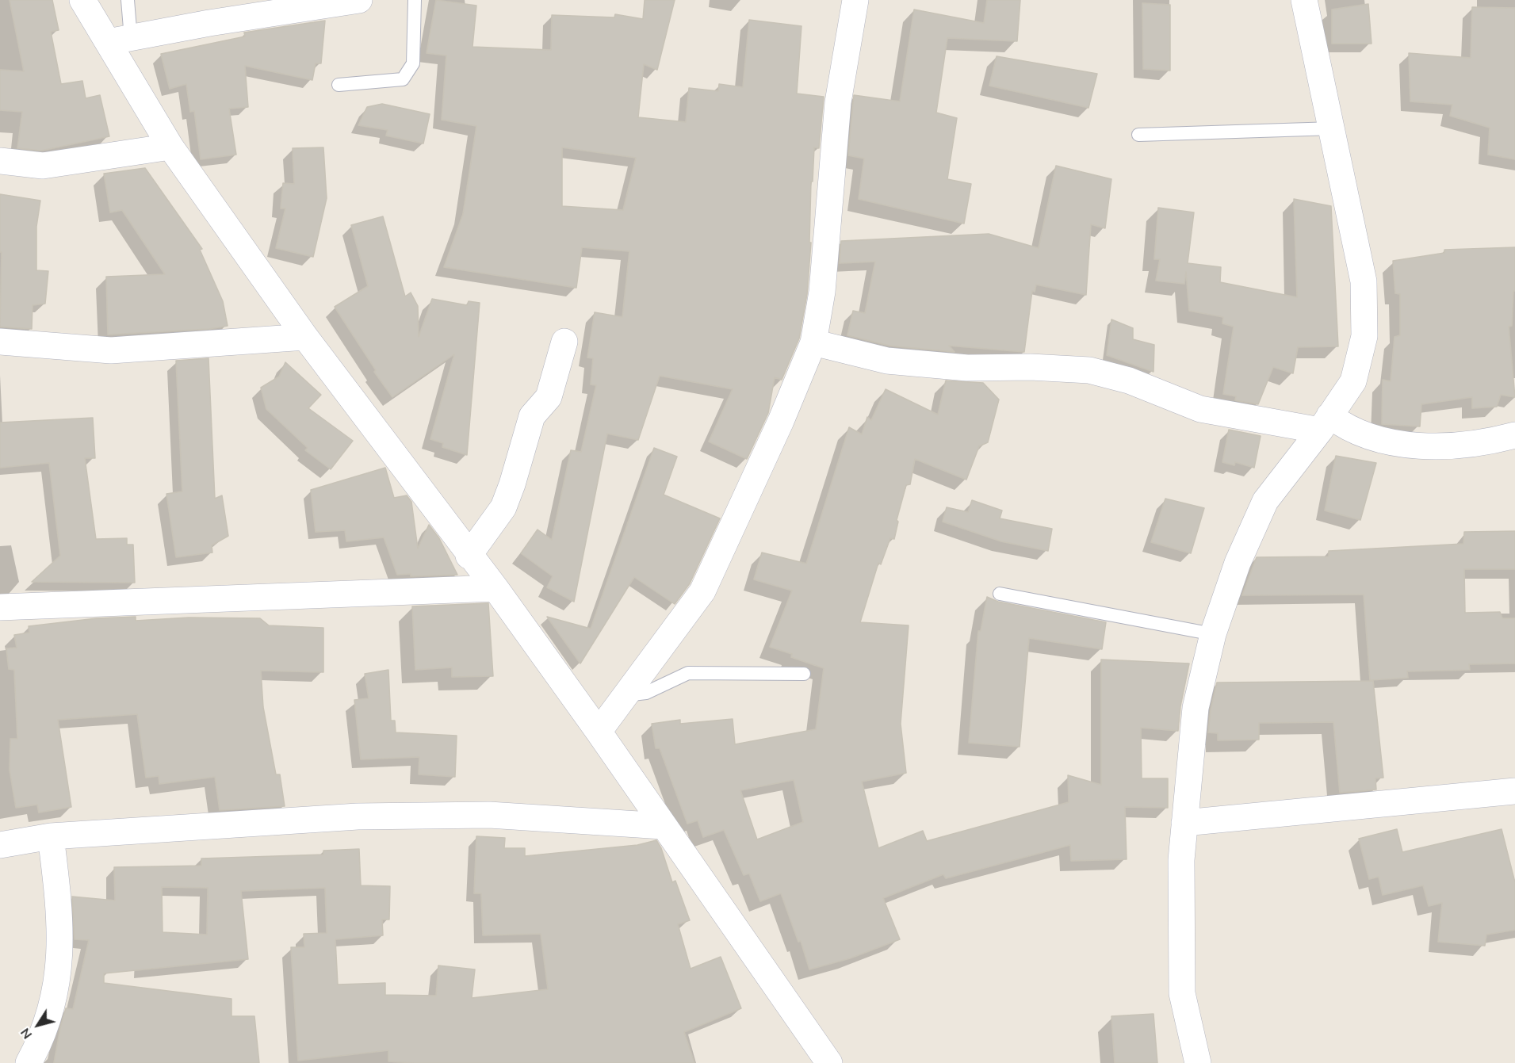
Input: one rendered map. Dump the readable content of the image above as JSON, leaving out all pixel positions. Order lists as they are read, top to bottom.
{
  "north": "bottom left"
}
